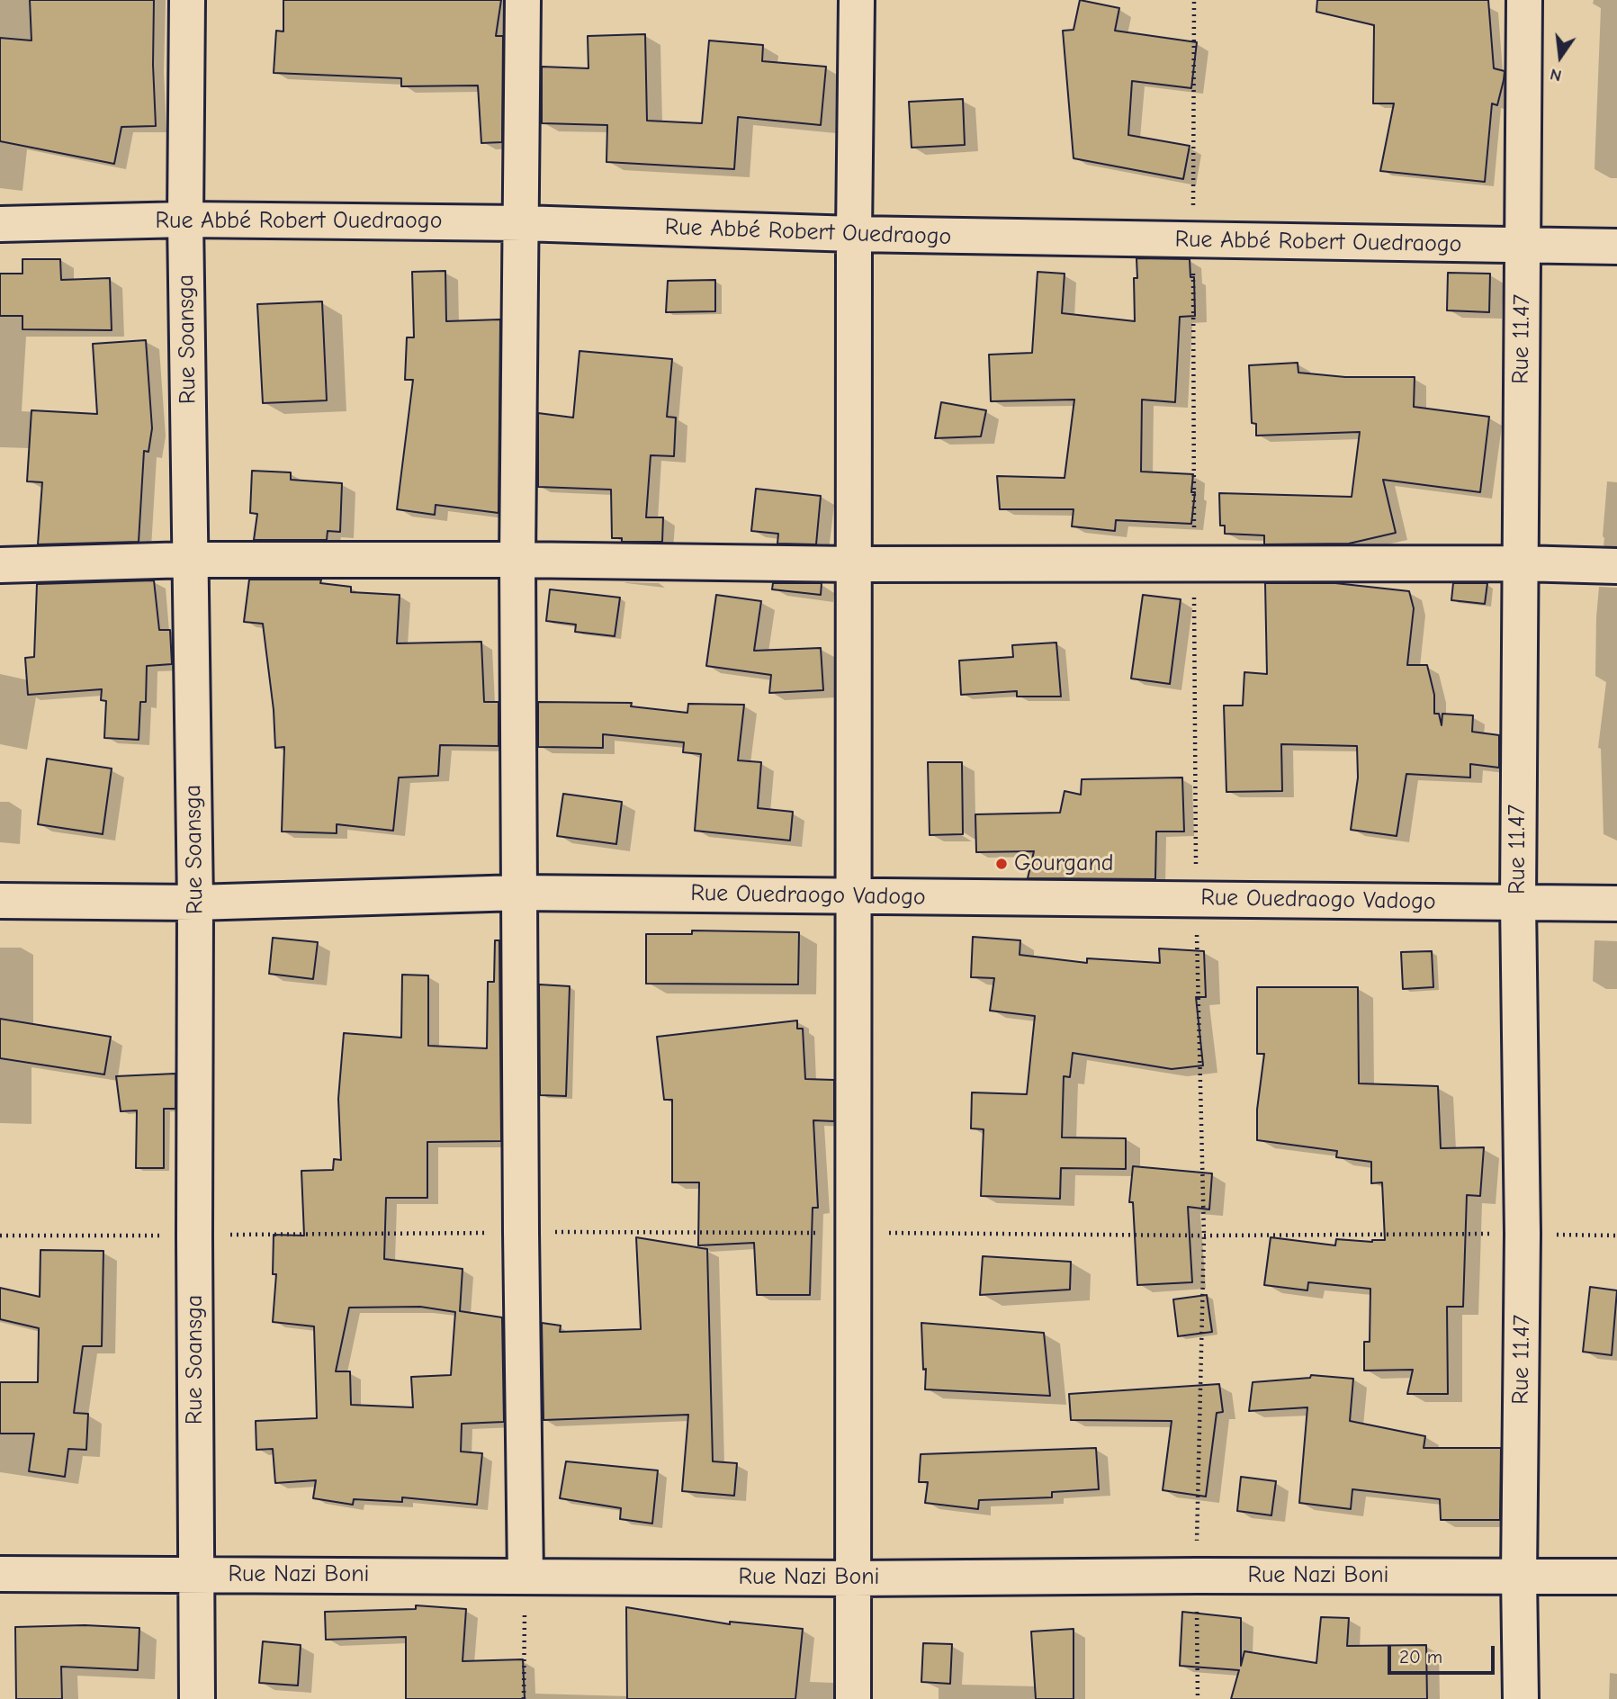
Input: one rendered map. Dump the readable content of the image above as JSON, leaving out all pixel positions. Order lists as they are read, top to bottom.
{
  "streets": {
    "street": [
      "Rue Abbé Robert Ouedraogo",
      "Rue Soansga",
      "Rue 11.47",
      "Rue Ouedraogo Vadogo",
      "Rue Nazi Boni"
    ]
  },
  "crossings": [
    ["Rue Abbé Robert Ouedraogo", "Rue Soansga"],
    ["Rue Abbé Robert Ouedraogo", "Rue 11.47"],
    ["Rue Soansga", "Rue Ouedraogo Vadogo"],
    ["Rue Soansga", "Rue Nazi Boni"],
    ["Rue 11.47", "Rue Ouedraogo Vadogo"],
    ["Rue 11.47", "Rue Nazi Boni"]
  ],
  "places": ["Gourgand"],
  "scale_bar": "20 m",
  "north": "bottom"
}
